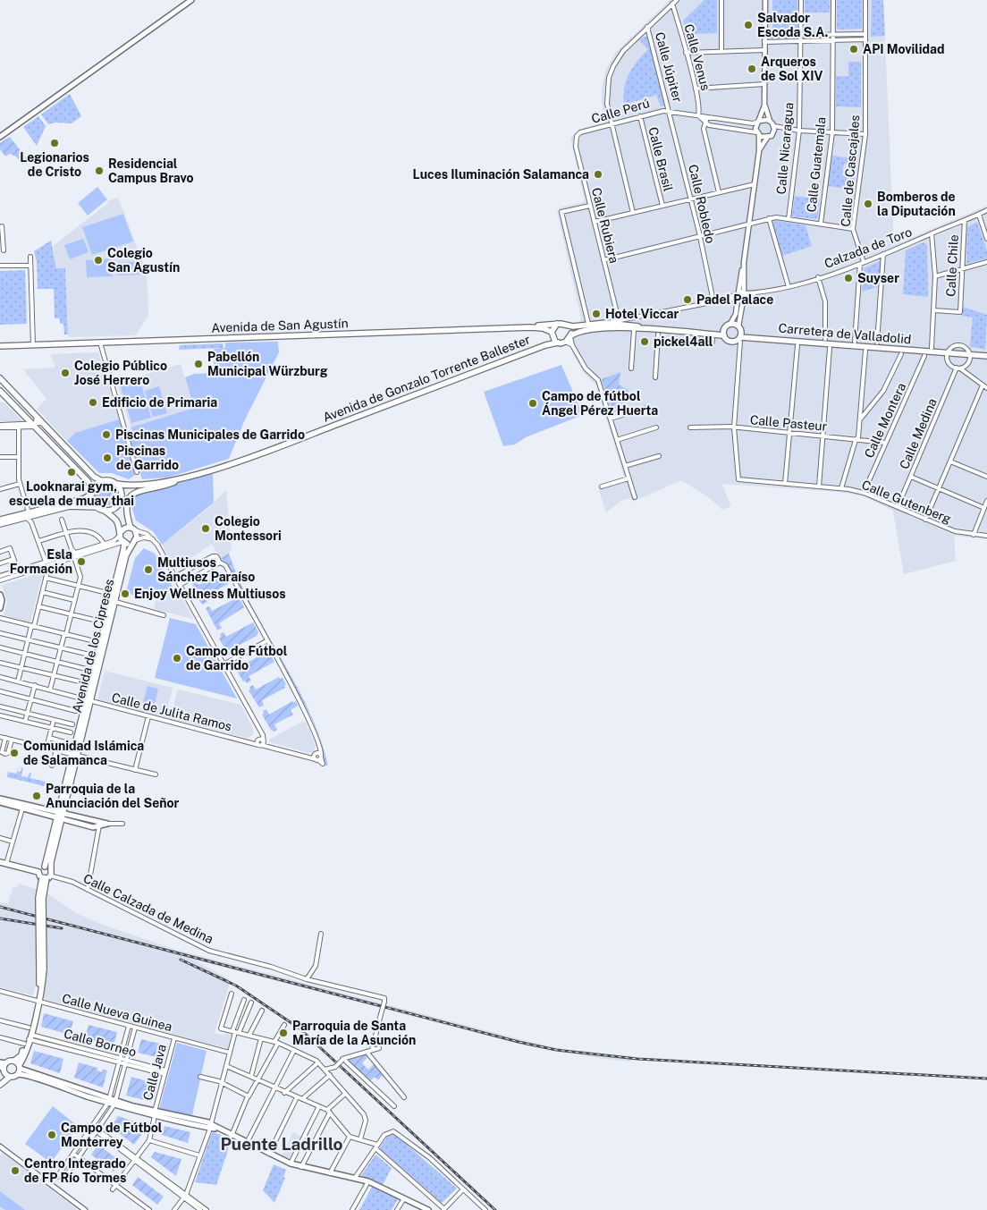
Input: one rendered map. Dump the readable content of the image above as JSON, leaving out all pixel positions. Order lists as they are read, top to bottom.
{
  "streets": {
    "main road": [
      "Avenida de San Agustín",
      "Carretera de Valladolid",
      "Avenida de Gonzalo Torrente Ballester",
      "Avenida de los Cipreses"
    ],
    "street": [
      "Calle Venus",
      "Calle Júpiter",
      "Calle Perú",
      "Calle Nicaragua",
      "Calle Brasil",
      "Calle Guatemala",
      "Calle de Cascajales",
      "Calle Robledo",
      "Calle Rubiera",
      "Calzada de Toro",
      "Calle Chile",
      "Calle Montera",
      "Calle Pasteur",
      "Calle Medina",
      "Calle Gutenberg",
      "Calle de Julita Ramos",
      "Calle Calzada de Medina",
      "Calle Nueva Guinea",
      "Calle Borneo",
      "Calle Java"
    ]
  },
  "crossings": [
    ["Calle Venus", "Calle Perú"],
    ["Calle Júpiter", "Calle Perú"],
    ["Calle Júpiter", "Calle Robledo"],
    ["Calle Perú", "Calle Brasil"],
    ["Calle Perú", "Calle Robledo"],
    ["Calle Perú", "Calle Rubiera"],
    ["Calle de Cascajales", "Calzada de Toro"],
    ["Calle Robledo", "Calzada de Toro"],
    ["Calle Rubiera", "Calzada de Toro"],
    ["Calzada de Toro", "Calle Chile"],
    ["Calzada de Toro", "Carretera de Valladolid"],
    ["Avenida de San Agustín", "Carretera de Valladolid"],
    ["Avenida de San Agustín", "Avenida de Gonzalo Torrente Ballester"],
    ["Carretera de Valladolid", "Avenida de Gonzalo Torrente Ballester"],
    ["Calle Montera", "Calle Pasteur"],
    ["Calle Montera", "Calle Gutenberg"],
    ["Calle Pasteur", "Calle Gutenberg"],
    ["Calle Medina", "Calle Gutenberg"],
    ["Avenida de los Cipreses", "Calle de Julita Ramos"],
    ["Avenida de los Cipreses", "Calle Calzada de Medina"],
    ["Avenida de los Cipreses", "Calle Nueva Guinea"],
    ["Calle Nueva Guinea", "Calle Java"],
    ["Calle Borneo", "Calle Java"]
  ],
  "districts": ["Puente Ladrillo"],
  "places": [
    "Salvador Escoda S.A.",
    "API Movilidad",
    "Arqueros de Sol XIV",
    "Legionarios de Cristo",
    "Residencial Campus Bravo",
    "Luces Iluminación Salamanca",
    "Bomberos de la Diputación",
    "Colegio San Agustín",
    "Suyser",
    "Padel Palace",
    "Hotel Viccar",
    "pickel4all",
    "Pabellón Municipal Würzburg",
    "Colegio Público José Herrero",
    "Edificio de Primaria",
    "Campo de fútbol Ángel Pérez Huerta",
    "Piscinas Municipales de Garrido",
    "Piscinas de Garrido",
    "Looknarai gym, escuela de muay thai",
    "Colegio Montessori",
    "Esla Formación",
    "Multiusos Sánchez Paraíso",
    "Enjoy Wellness Multiusos",
    "Campo de Fútbol de Garrido",
    "Comunidad Islámica de Salamanca",
    "Parroquia de la Anunciación del Señor",
    "Parroquia de Santa María de la Asunción",
    "Campo de Fútbol Monterrey",
    "Centro Integrado de FP Río Tormes"
  ]
}
